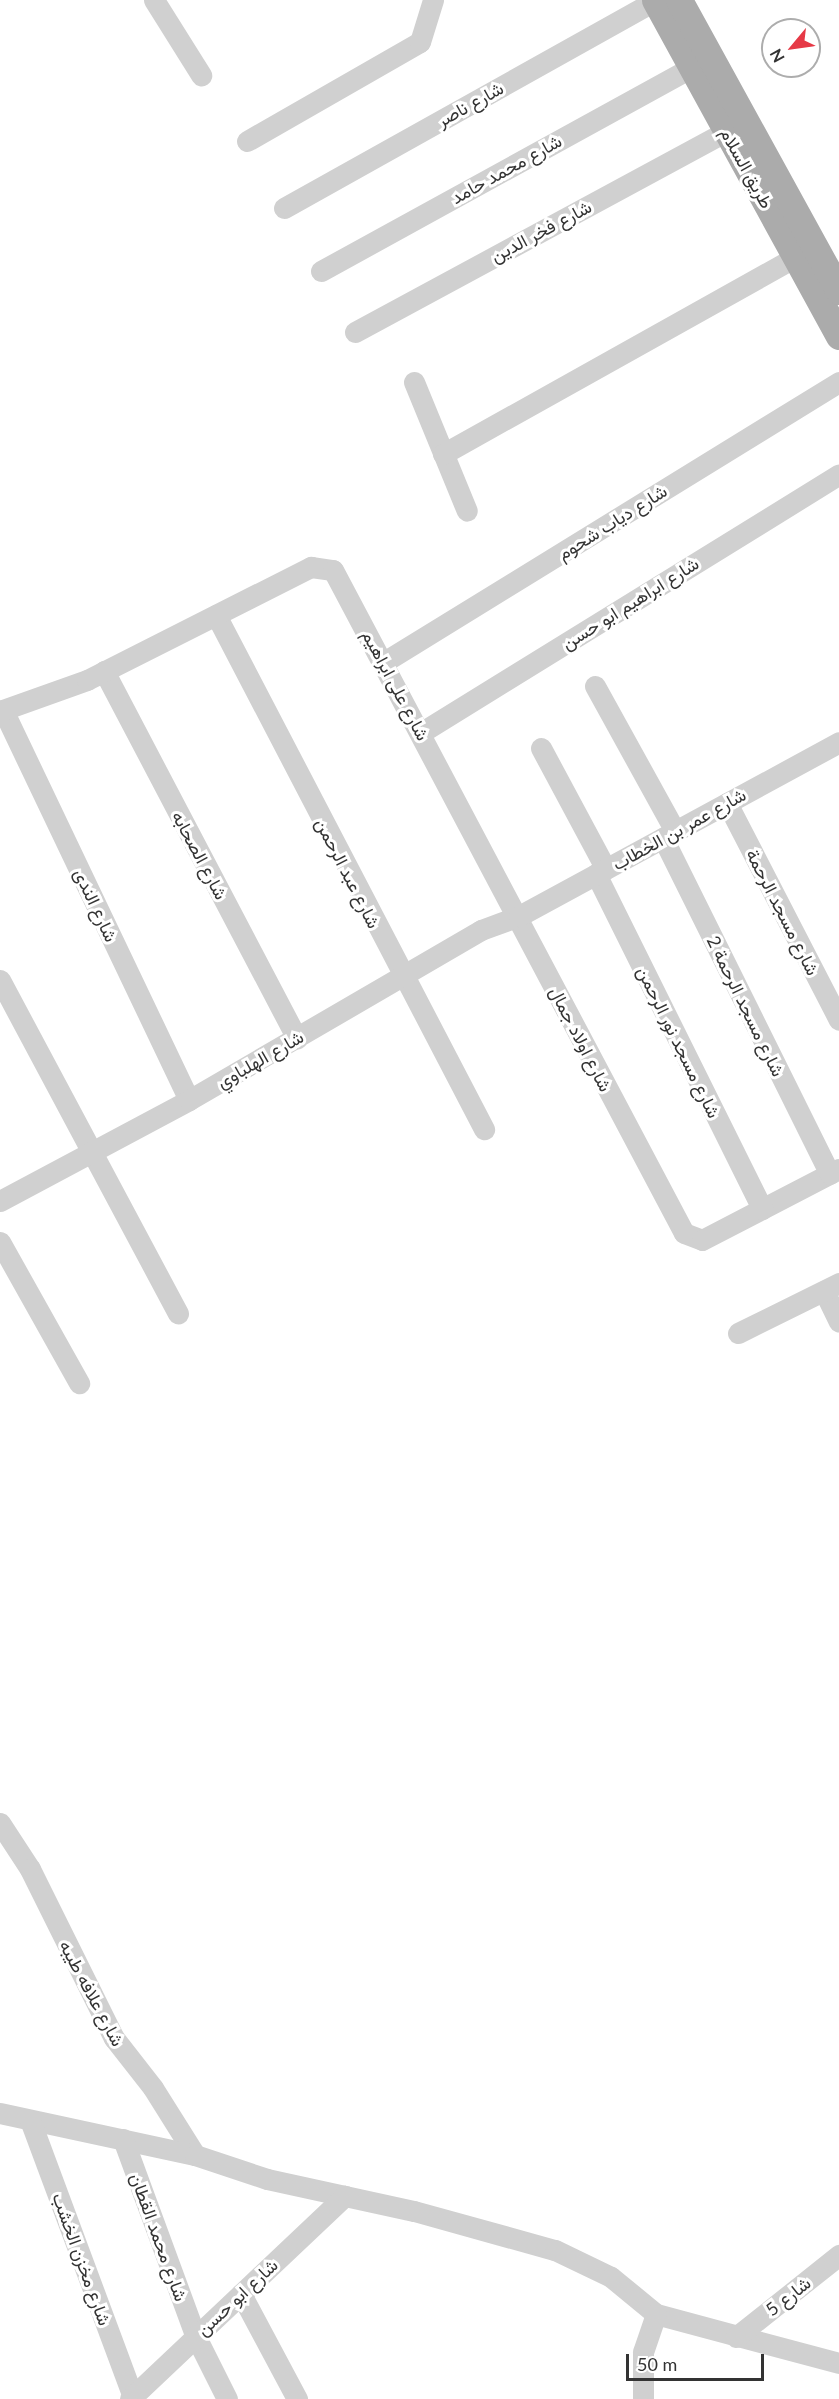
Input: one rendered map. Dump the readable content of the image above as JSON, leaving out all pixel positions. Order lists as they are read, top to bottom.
{
  "streets": {
    "main road": ["طريق السلام"],
    "street": [
      "شارع ناصر",
      "شارع محمد حامد",
      "شارع فخر الدين",
      "شارع دياب شحوم",
      "شارع ابراهيم ابو حسن",
      "شارع على ابراهيم",
      "شارع عمر بن الخطاب",
      "شارع الصحابه",
      "شارع عبد الرحمن",
      "شارع الندى",
      "شارع مسجد الرحمة",
      "شارع مسجد الرحمة 2",
      "شارع اولاد جمال",
      "شارع مسجد نور الرحمن",
      "شارع الهلباوي",
      "شارع علافه طيبه",
      "شارع محمد القطان",
      "شارع مخزن الخشب",
      "شارع 5",
      "شارع ابو حسن"
    ]
  },
  "crossings": [
    ["شارع ناصر", "طريق السلام"],
    ["طريق السلام", "شارع محمد حامد"],
    ["طريق السلام", "شارع فخر الدين"],
    ["شارع دياب شحوم", "شارع على ابراهيم"],
    ["شارع ابراهيم ابو حسن", "شارع على ابراهيم"],
    ["شارع على ابراهيم", "شارع عمر بن الخطاب"],
    ["شارع على ابراهيم", "شارع الصحابه"],
    ["شارع على ابراهيم", "شارع عبد الرحمن"],
    ["شارع على ابراهيم", "شارع الندى"],
    ["شارع على ابراهيم", "شارع اولاد جمال"],
    ["شارع على ابراهيم", "شارع الهلباوي"],
    ["شارع عمر بن الخطاب", "شارع مسجد الرحمة"],
    ["شارع عمر بن الخطاب", "شارع مسجد الرحمة 2"],
    ["شارع عمر بن الخطاب", "شارع اولاد جمال"],
    ["شارع عمر بن الخطاب", "شارع مسجد نور الرحمن"],
    ["شارع عمر بن الخطاب", "شارع الهلباوي"],
    ["شارع الصحابه", "شارع الهلباوي"],
    ["شارع عبد الرحمن", "شارع الهلباوي"],
    ["شارع الندى", "شارع الهلباوي"],
    ["شارع مسجد الرحمة 2", "شارع اولاد جمال"],
    ["شارع اولاد جمال", "شارع مسجد نور الرحمن"],
    ["شارع اولاد جمال", "شارع الهلباوي"],
    ["شارع محمد القطان", "شارع ابو حسن"],
    ["شارع مخزن الخشب", "شارع ابو حسن"]
  ],
  "scale_bar": "50 m",
  "north": "bottom left"
}
